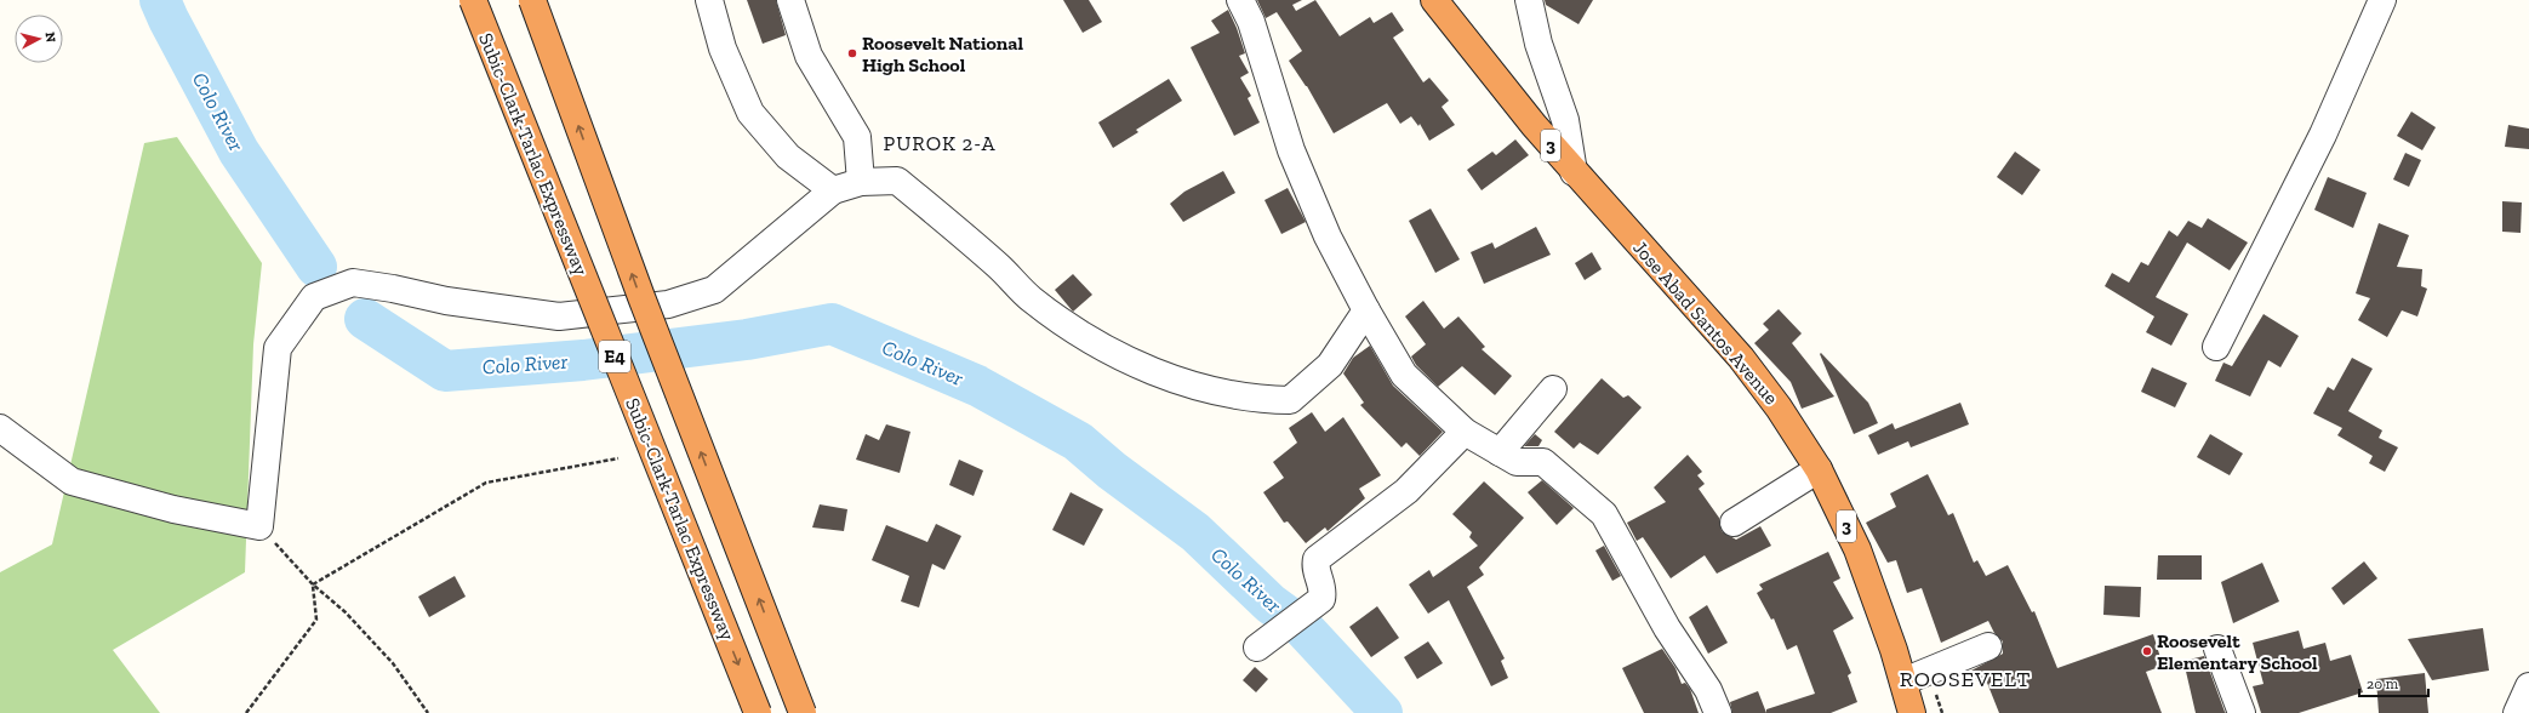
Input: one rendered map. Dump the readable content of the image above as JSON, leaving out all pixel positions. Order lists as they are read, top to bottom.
{
  "streets": {
    "highway": [
      "3",
      "Subic-Clark-Tarlac Expressway",
      "Jose Abad Santos Avenue",
      "E4"
    ]
  },
  "districts": ["PUROK 2-A", "ROOSEVELT"],
  "water": ["Colo River"],
  "places": ["Roosevelt National High School", "Roosevelt Elementary School"],
  "scale_bar": "20 m",
  "north": "right"
}
